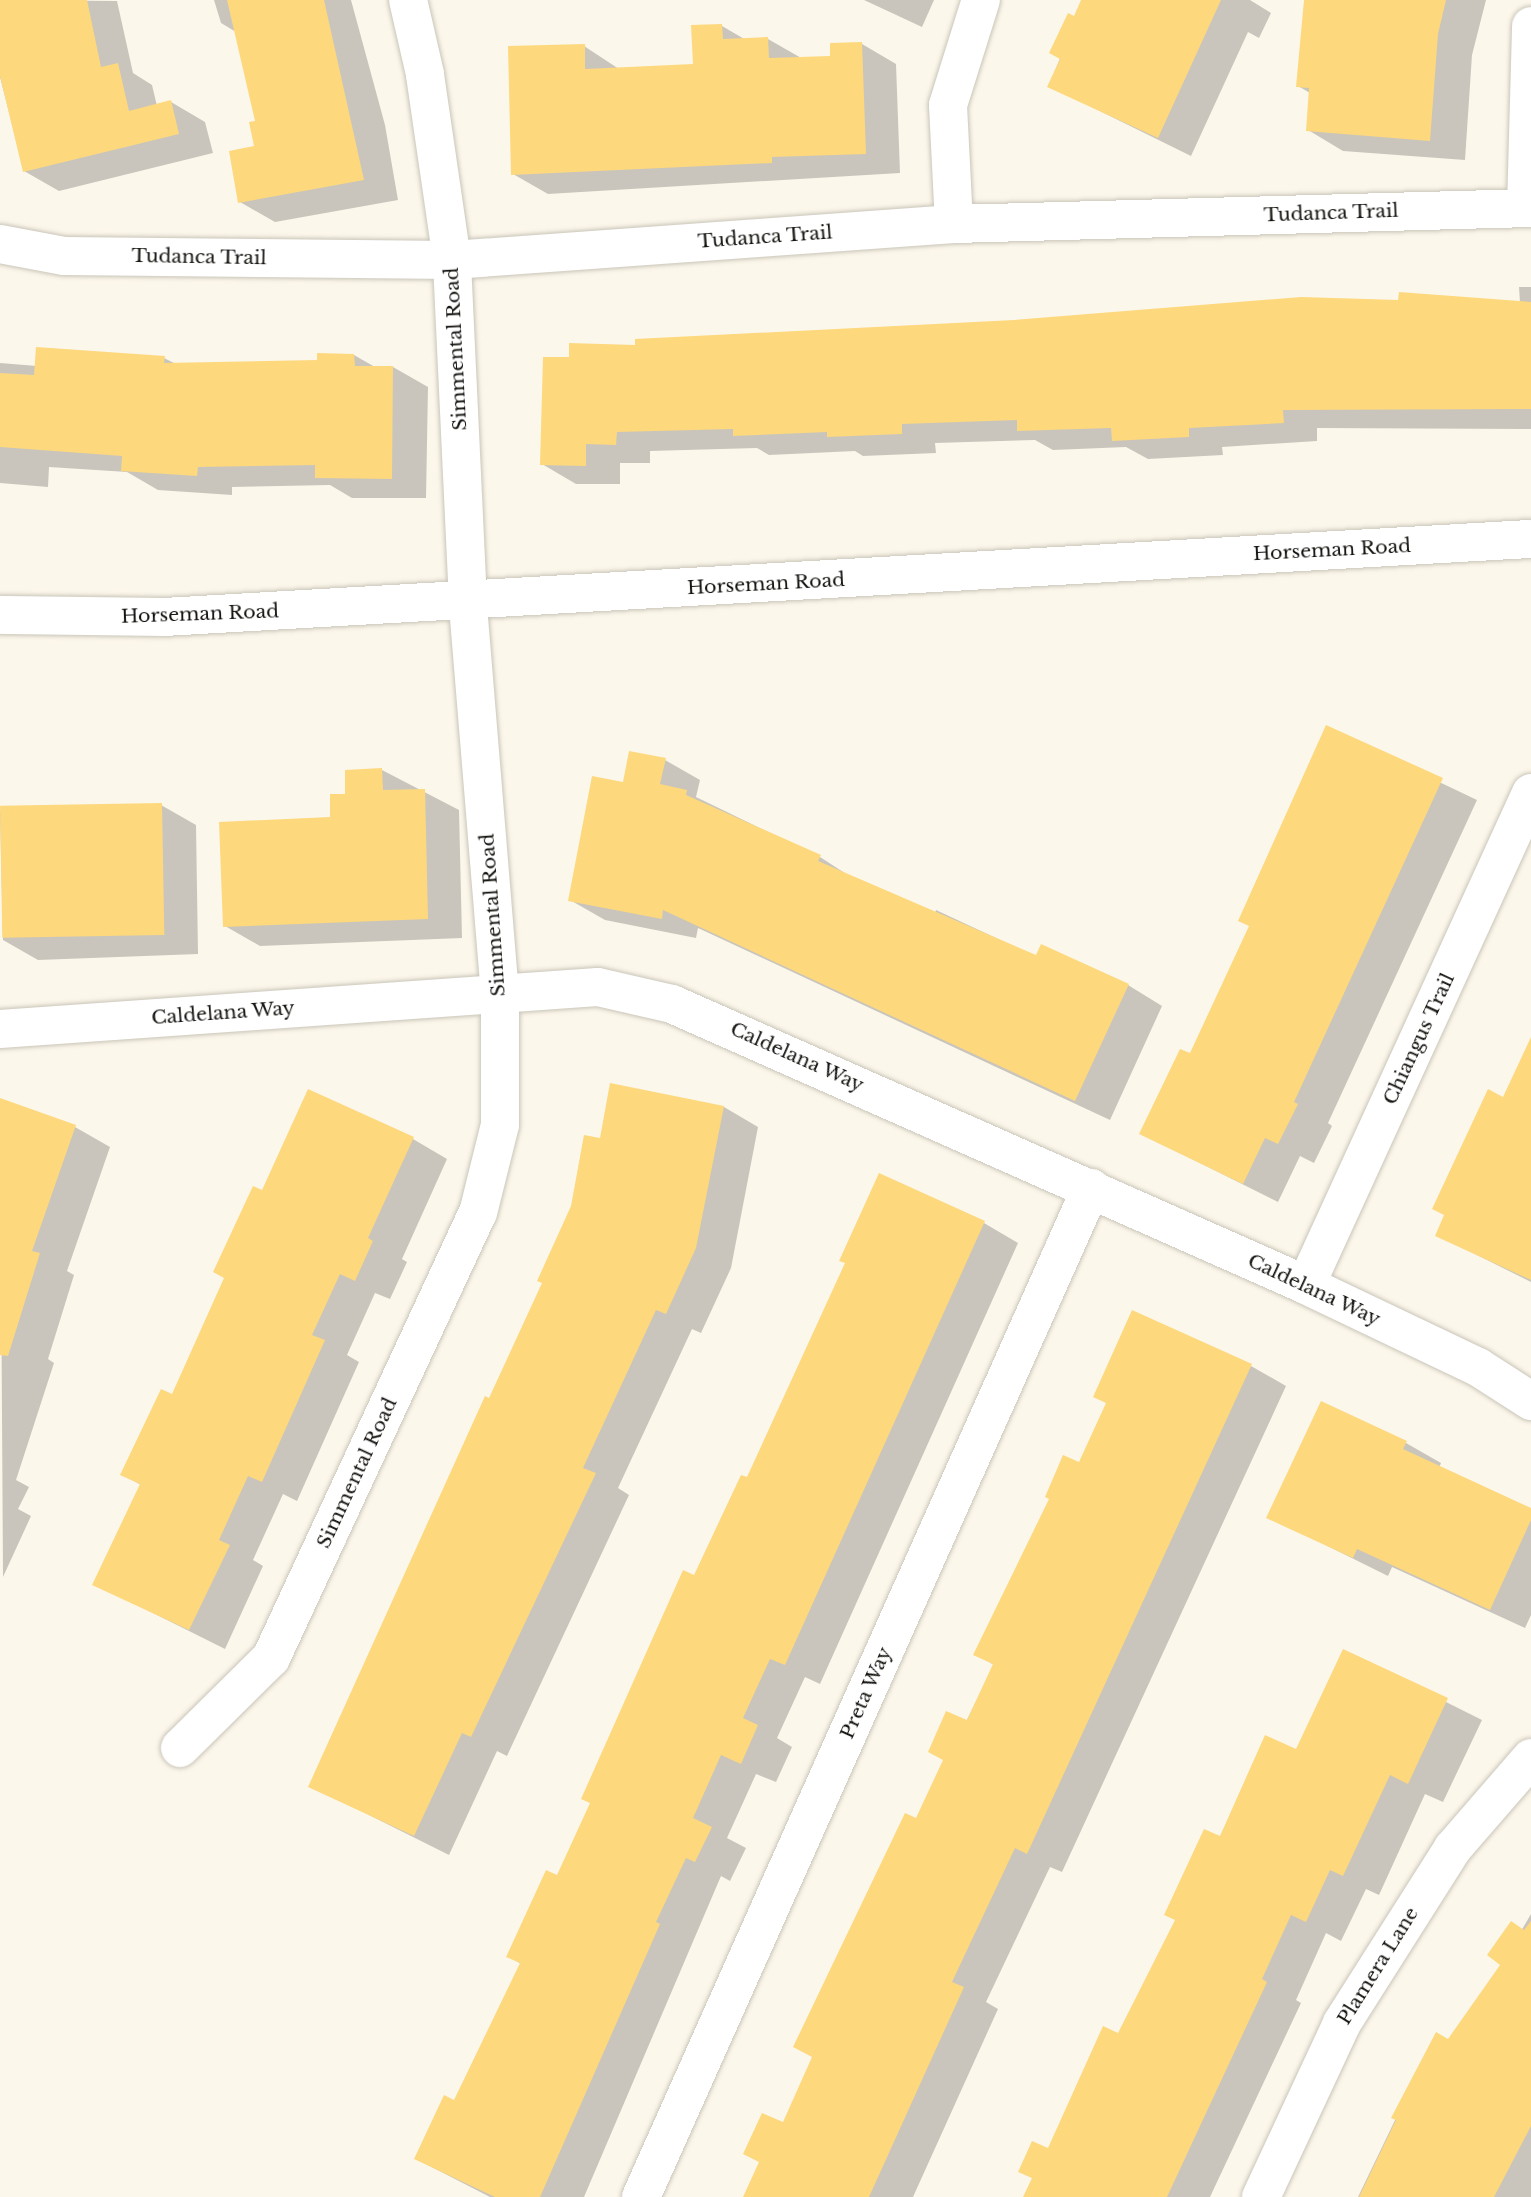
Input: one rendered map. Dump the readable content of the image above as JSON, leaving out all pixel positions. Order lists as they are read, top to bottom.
{
  "streets": {
    "street": [
      "Tudanca Trail",
      "Simmental Road",
      "Horseman Road",
      "Caldelana Way",
      "Chiangus Trail",
      "Preta Way",
      "Plamera Lane"
    ]
  },
  "crossings": [
    ["Tudanca Trail", "Simmental Road"],
    ["Simmental Road", "Horseman Road"],
    ["Simmental Road", "Caldelana Way"],
    ["Caldelana Way", "Chiangus Trail"],
    ["Caldelana Way", "Preta Way"]
  ]
}
